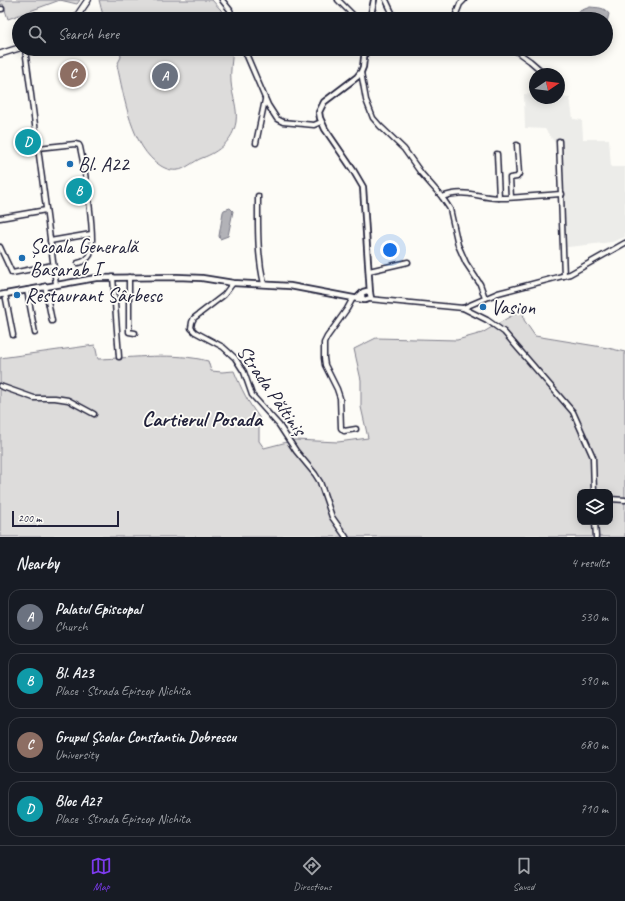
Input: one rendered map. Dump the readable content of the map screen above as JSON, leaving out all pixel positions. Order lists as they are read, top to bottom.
{
  "streets": {
    "street": ["Strada Păltiniș"]
  },
  "districts": ["Cartierul Posada"],
  "places": [
    "Bl. A22",
    "Școala Generală Basarab I",
    "Restaurant Sârbesc",
    "Vasion"
  ],
  "scale_bar": "200 m",
  "north": "right",
  "page": {
    "search": "Search here",
    "pins": [
      "C",
      "A",
      "D",
      "B"
    ],
    "scale": "200 m",
    "heading": ["Nearby", "4 results"],
    "list": [
      {
        "mark": "A",
        "name": "Palatul Episcopal",
        "note": "Church",
        "value": "530 m"
      },
      {
        "mark": "B",
        "name": "Bl. A23",
        "note": "Place · Strada Episcop Nichita",
        "value": "590 m"
      },
      {
        "mark": "C",
        "name": "Grupul Școlar Constantin Dobrescu",
        "note": "University",
        "value": "680 m"
      },
      {
        "mark": "D",
        "name": "Bloc A27",
        "note": "Place · Strada Episcop Nichita",
        "value": "710 m"
      }
    ],
    "nav": ["Map", "Directions", "Saved"]
  }
}
